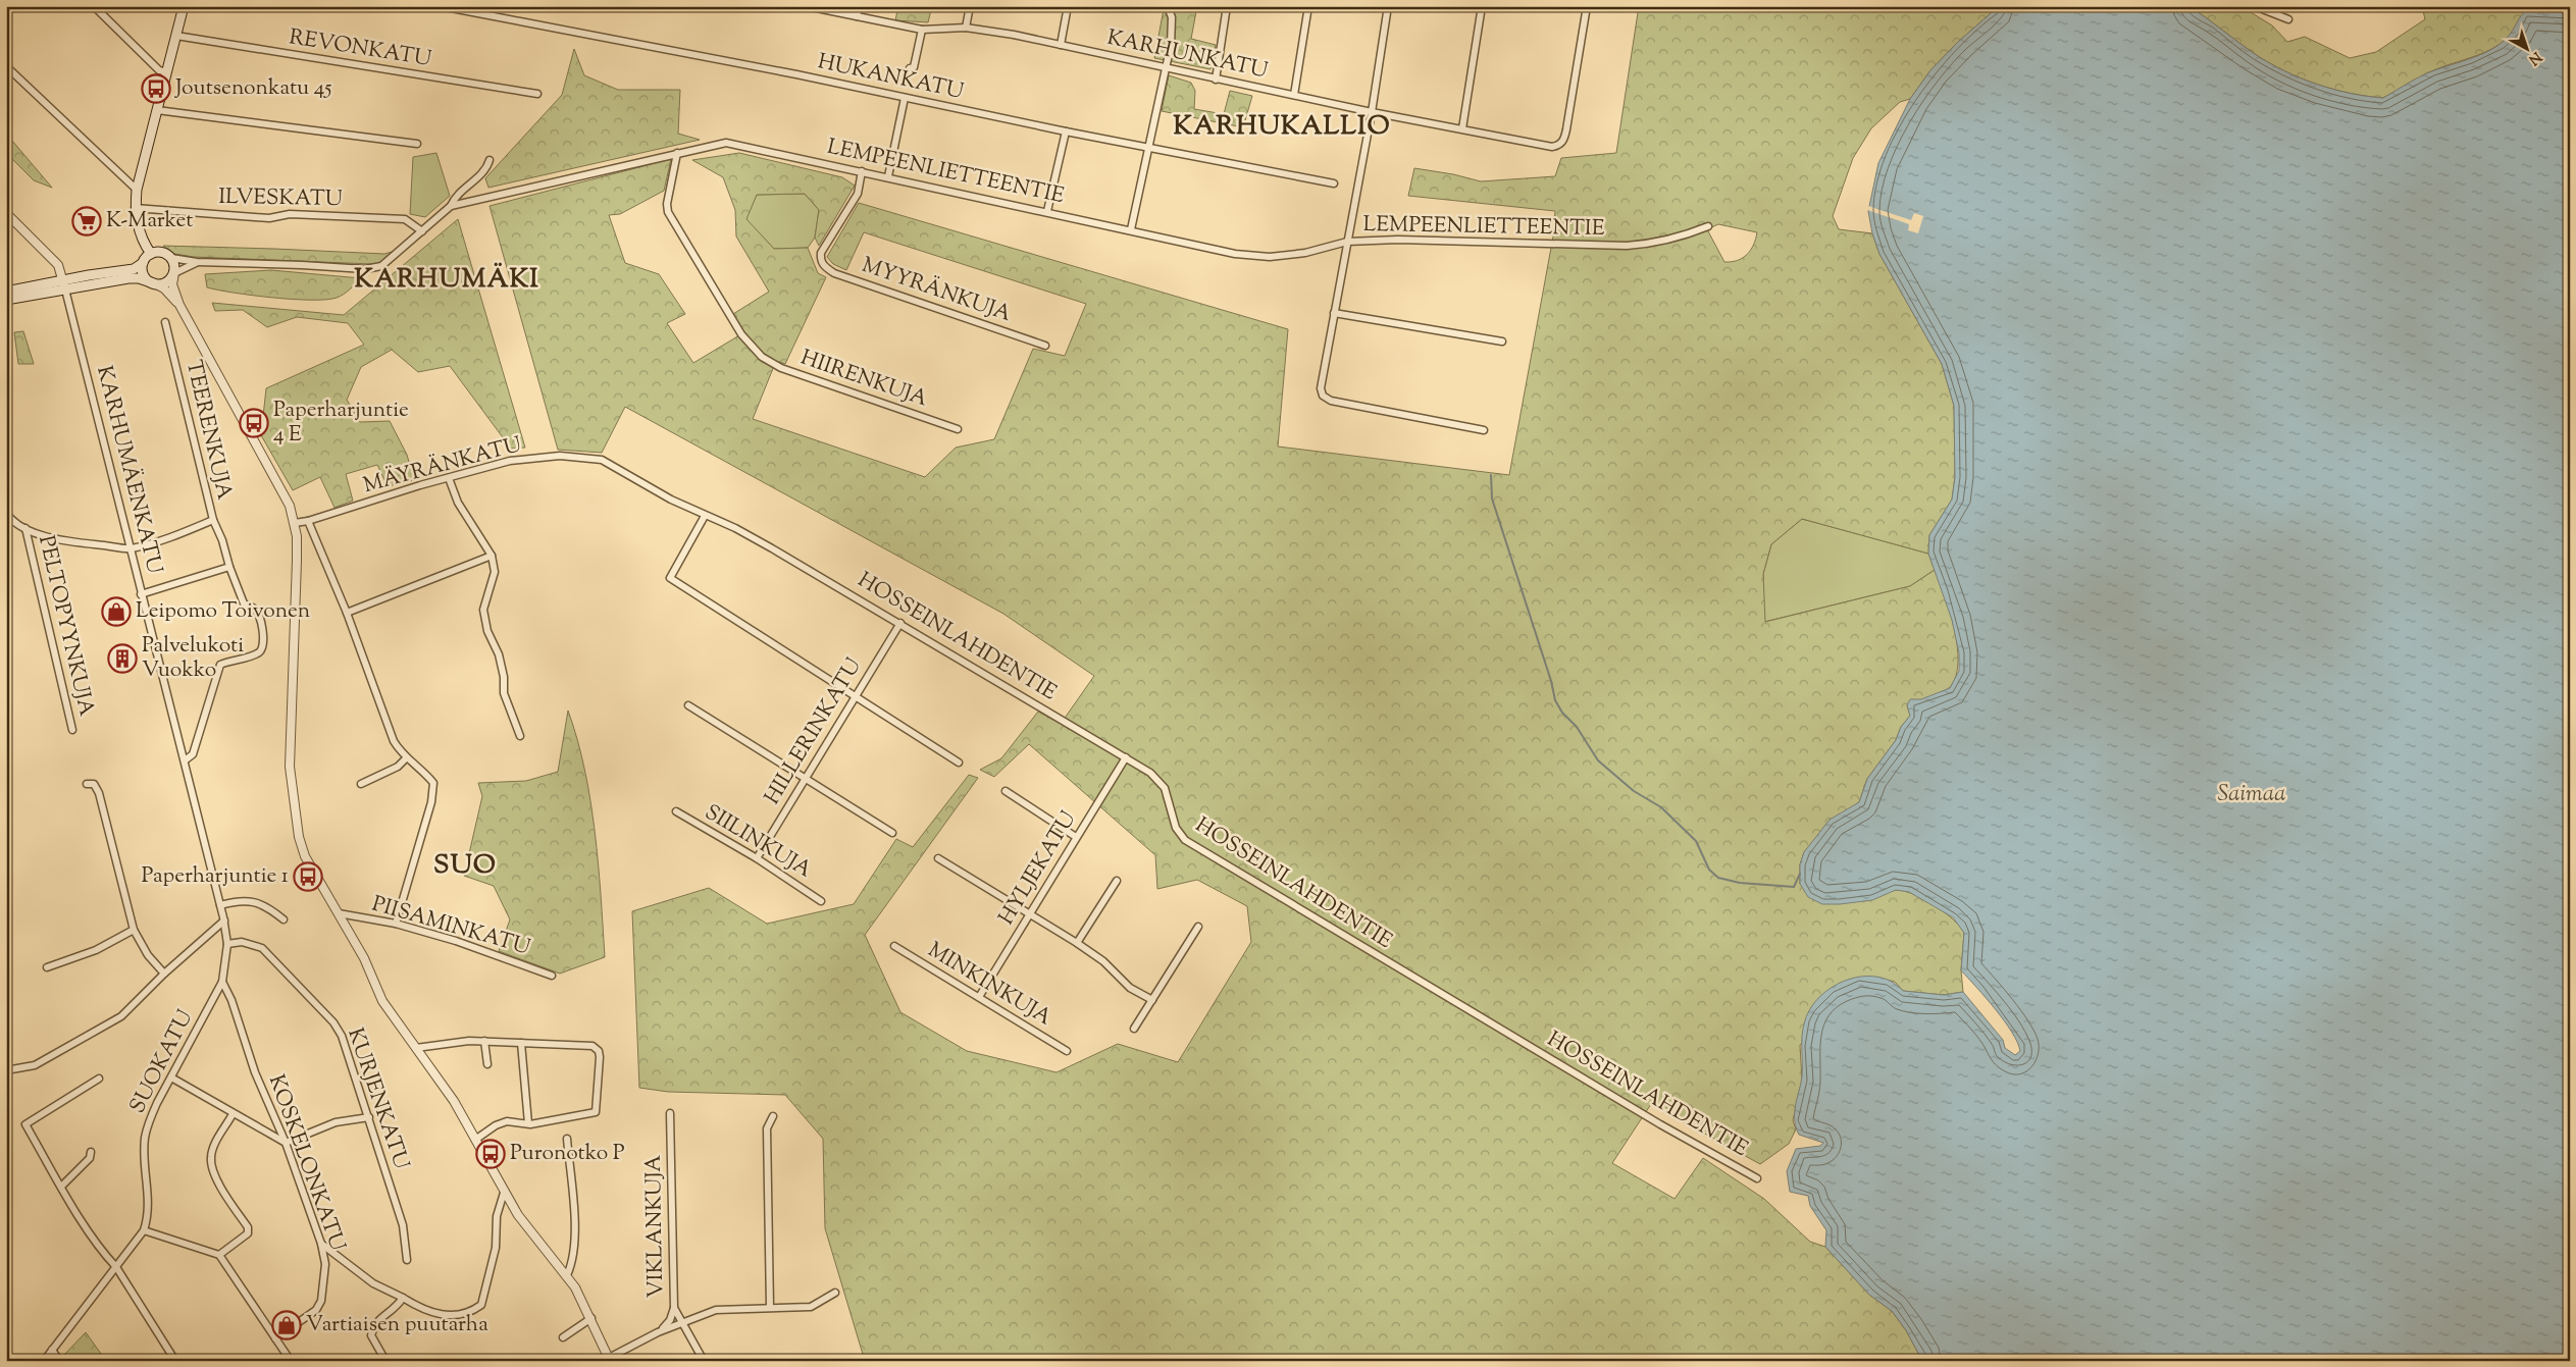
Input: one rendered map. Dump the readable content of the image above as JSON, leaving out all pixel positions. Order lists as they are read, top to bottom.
{
  "streets": {
    "street": [
      "REVONKATU",
      "KARHUNKATU",
      "HUKANKATU",
      "LEMPEENLIETTEENTIE",
      "ILVESKATU",
      "MYYRÄNKUJA",
      "HIIRENKUJA",
      "TEERENKUJA",
      "MÄYRÄNKATU",
      "KARHUMÄENKATU",
      "PELTOPYYNKUJA",
      "HOSSEINLAHDENTIE",
      "HILLERINKATU",
      "SIILINKUJA",
      "HYLJEKATU",
      "PIISAMINKATU",
      "MINKINKUJA",
      "SUOKATU",
      "KURJENKATU",
      "KOSKELONKATU",
      "VIKLANKUJA"
    ]
  },
  "crossings": [
    ["LEMPEENLIETTEENTIE", "ILVESKATU"],
    ["LEMPEENLIETTEENTIE", "MYYRÄNKUJA"],
    ["LEMPEENLIETTEENTIE", "HIIRENKUJA"],
    ["TEERENKUJA", "KARHUMÄENKATU"],
    ["MÄYRÄNKATU", "HOSSEINLAHDENTIE"],
    ["KARHUMÄENKATU", "SUOKATU"],
    ["HOSSEINLAHDENTIE", "HILLERINKATU"],
    ["HOSSEINLAHDENTIE", "HYLJEKATU"],
    ["HILLERINKATU", "SIILINKUJA"],
    ["HYLJEKATU", "MINKINKUJA"],
    ["SUOKATU", "KURJENKATU"],
    ["SUOKATU", "KOSKELONKATU"]
  ],
  "districts": ["KARHUKALLIO", "KARHUMÄKI", "SUO"],
  "water": ["Saimaa"],
  "places": {
    "bus stop": [
      "Joutsenonkatu 45",
      "Paperharjuntie 4 E",
      "Paperharjuntie 1",
      "Puronotko P"
    ],
    "supermarket": ["K-Market"],
    "shop": ["Leipomo Toivonen", "Vartiaisen puutarha"],
    "building": ["Palvelukoti Vuokko"]
  },
  "north": "bottom right"
}
